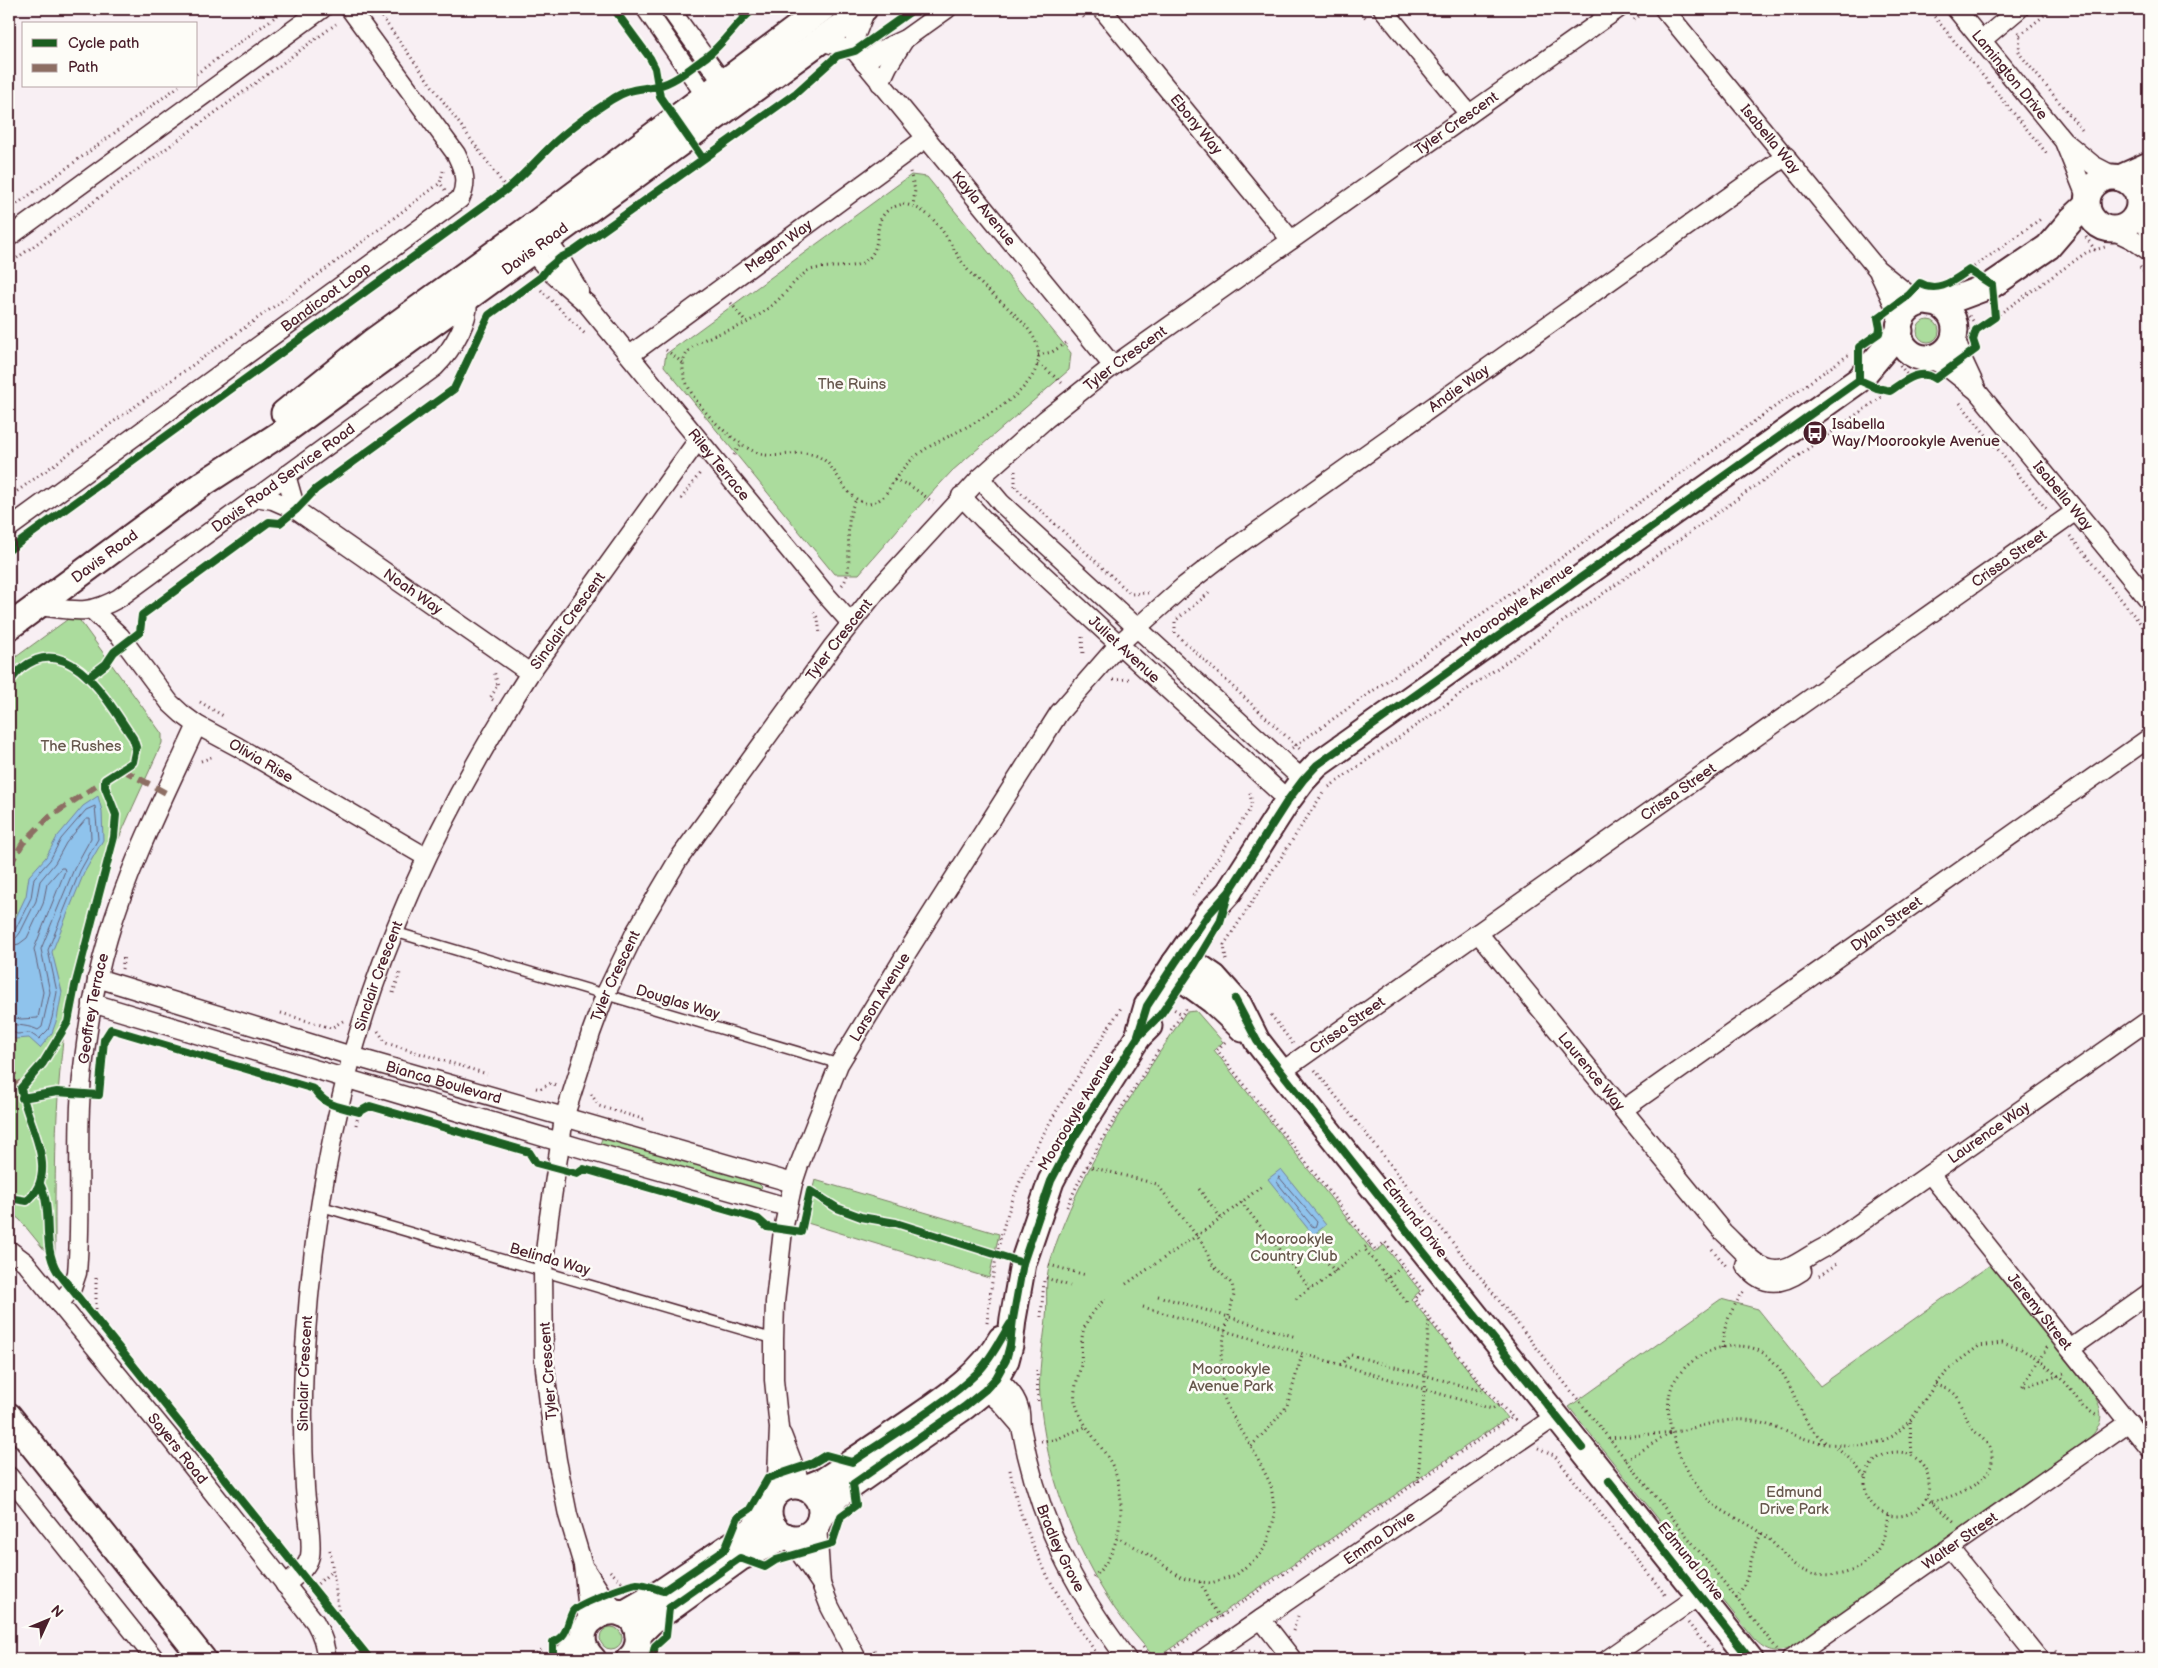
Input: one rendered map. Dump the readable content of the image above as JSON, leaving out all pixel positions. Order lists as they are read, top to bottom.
{
  "streets": {
    "street": [
      "Lamington Drive",
      "Tyler Crescent",
      "Ebony Way",
      "Isabella Way",
      "Kayla Avenue",
      "Megan Way",
      "Davis Road",
      "Bandicoot Loop",
      "Andie Way",
      "Riley Terrace",
      "Davis Road Service Road",
      "Crissa Street",
      "Noah Way",
      "Moorookyle Avenue",
      "Sinclair Crescent",
      "Juliet Avenue",
      "Olivia Rise",
      "Dylan Street",
      "Larson Avenue",
      "Geoffrey Terrace",
      "Laurence Way",
      "Bianca Boulevard",
      "Edmund Drive",
      "Jeremy Street",
      "Sayers Road",
      "Emma Drive",
      "Walter Street",
      "Bradley Grove"
    ],
    "lane": ["Douglas Way", "Belinda Way"]
  },
  "crossings": [
    ["Tyler Crescent", "Ebony Way"],
    ["Tyler Crescent", "Kayla Avenue"],
    ["Tyler Crescent", "Riley Terrace"],
    ["Tyler Crescent", "Juliet Avenue"],
    ["Tyler Crescent", "Douglas Way"],
    ["Tyler Crescent", "Bianca Boulevard"],
    ["Tyler Crescent", "Belinda Way"],
    ["Isabella Way", "Andie Way"],
    ["Isabella Way", "Crissa Street"],
    ["Isabella Way", "Moorookyle Avenue"],
    ["Kayla Avenue", "Megan Way"],
    ["Megan Way", "Riley Terrace"],
    ["Davis Road", "Riley Terrace"],
    ["Davis Road", "Davis Road Service Road"],
    ["Andie Way", "Juliet Avenue"],
    ["Andie Way", "Larson Avenue"],
    ["Riley Terrace", "Sinclair Crescent"],
    ["Davis Road Service Road", "Noah Way"],
    ["Davis Road Service Road", "Olivia Rise"],
    ["Crissa Street", "Laurence Way"],
    ["Crissa Street", "Edmund Drive"],
    ["Noah Way", "Sinclair Crescent"],
    ["Moorookyle Avenue", "Juliet Avenue"],
    ["Moorookyle Avenue", "Larson Avenue"],
    ["Moorookyle Avenue", "Edmund Drive"],
    ["Moorookyle Avenue", "Bradley Grove"],
    ["Sinclair Crescent", "Olivia Rise"],
    ["Sinclair Crescent", "Douglas Way"],
    ["Sinclair Crescent", "Bianca Boulevard"],
    ["Sinclair Crescent", "Belinda Way"],
    ["Sinclair Crescent", "Sayers Road"],
    ["Juliet Avenue", "Larson Avenue"],
    ["Olivia Rise", "Geoffrey Terrace"],
    ["Dylan Street", "Laurence Way"],
    ["Larson Avenue", "Douglas Way"],
    ["Larson Avenue", "Bianca Boulevard"],
    ["Larson Avenue", "Belinda Way"],
    ["Geoffrey Terrace", "Bianca Boulevard"],
    ["Geoffrey Terrace", "Sayers Road"],
    ["Laurence Way", "Jeremy Street"],
    ["Edmund Drive", "Emma Drive"],
    ["Jeremy Street", "Walter Street"]
  ],
  "parks": [
    "The Ruins",
    "The Rushes",
    "Moorookyle Country Club",
    "Moorookyle Avenue Park",
    "Edmund Drive Park"
  ],
  "places": {
    "bus stop": ["Isabella Way/Moorookyle Avenue"]
  },
  "legend": ["Cycle path", "Path"],
  "north": "top right"
}
